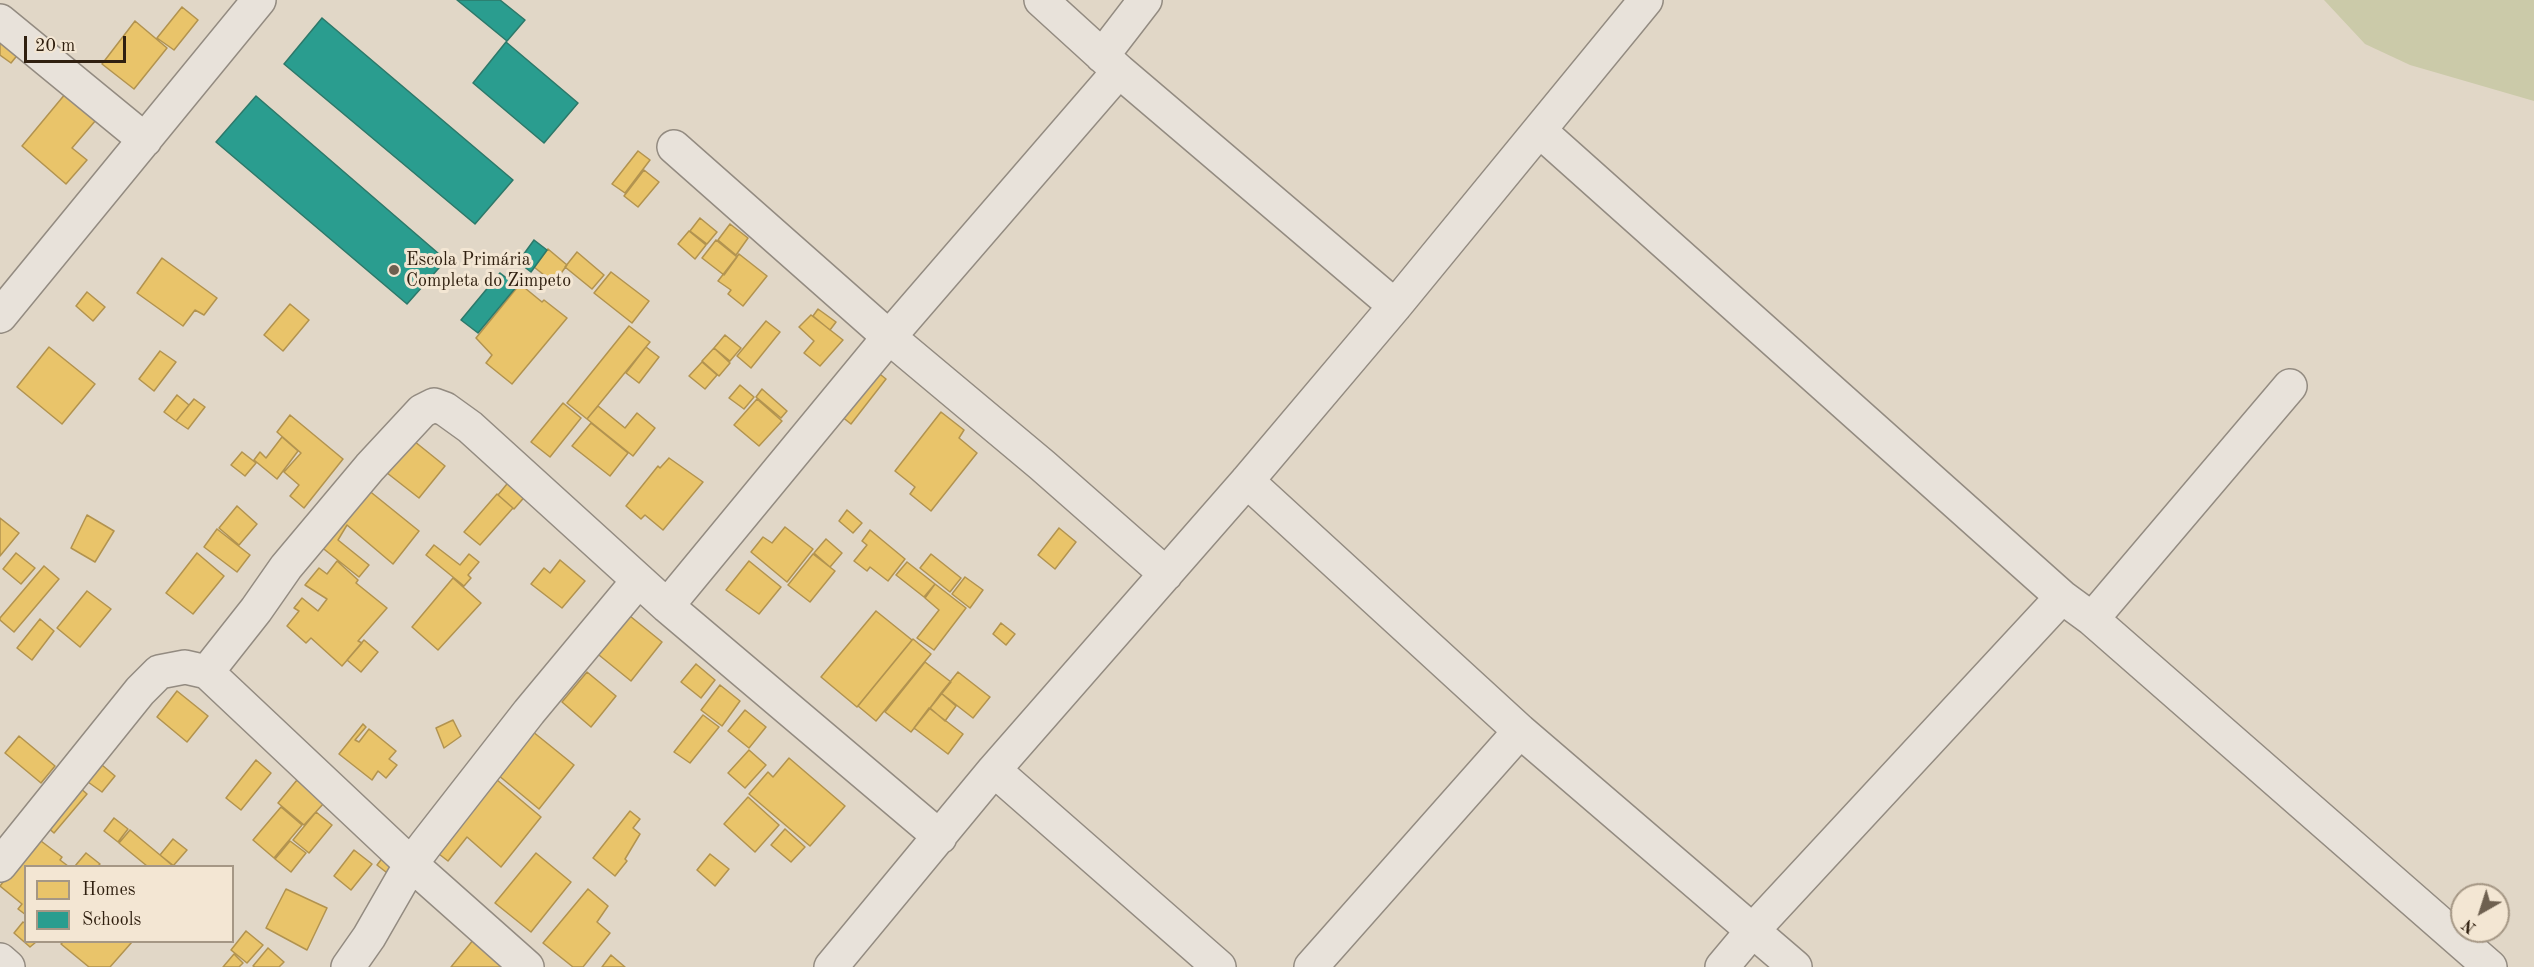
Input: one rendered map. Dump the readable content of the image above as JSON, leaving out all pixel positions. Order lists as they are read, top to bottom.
{
  "places": ["Escola Primária Completa do Zimpeto"],
  "legend": ["Homes", "Schools"],
  "scale_bar": "20 m",
  "north": "bottom left"
}
